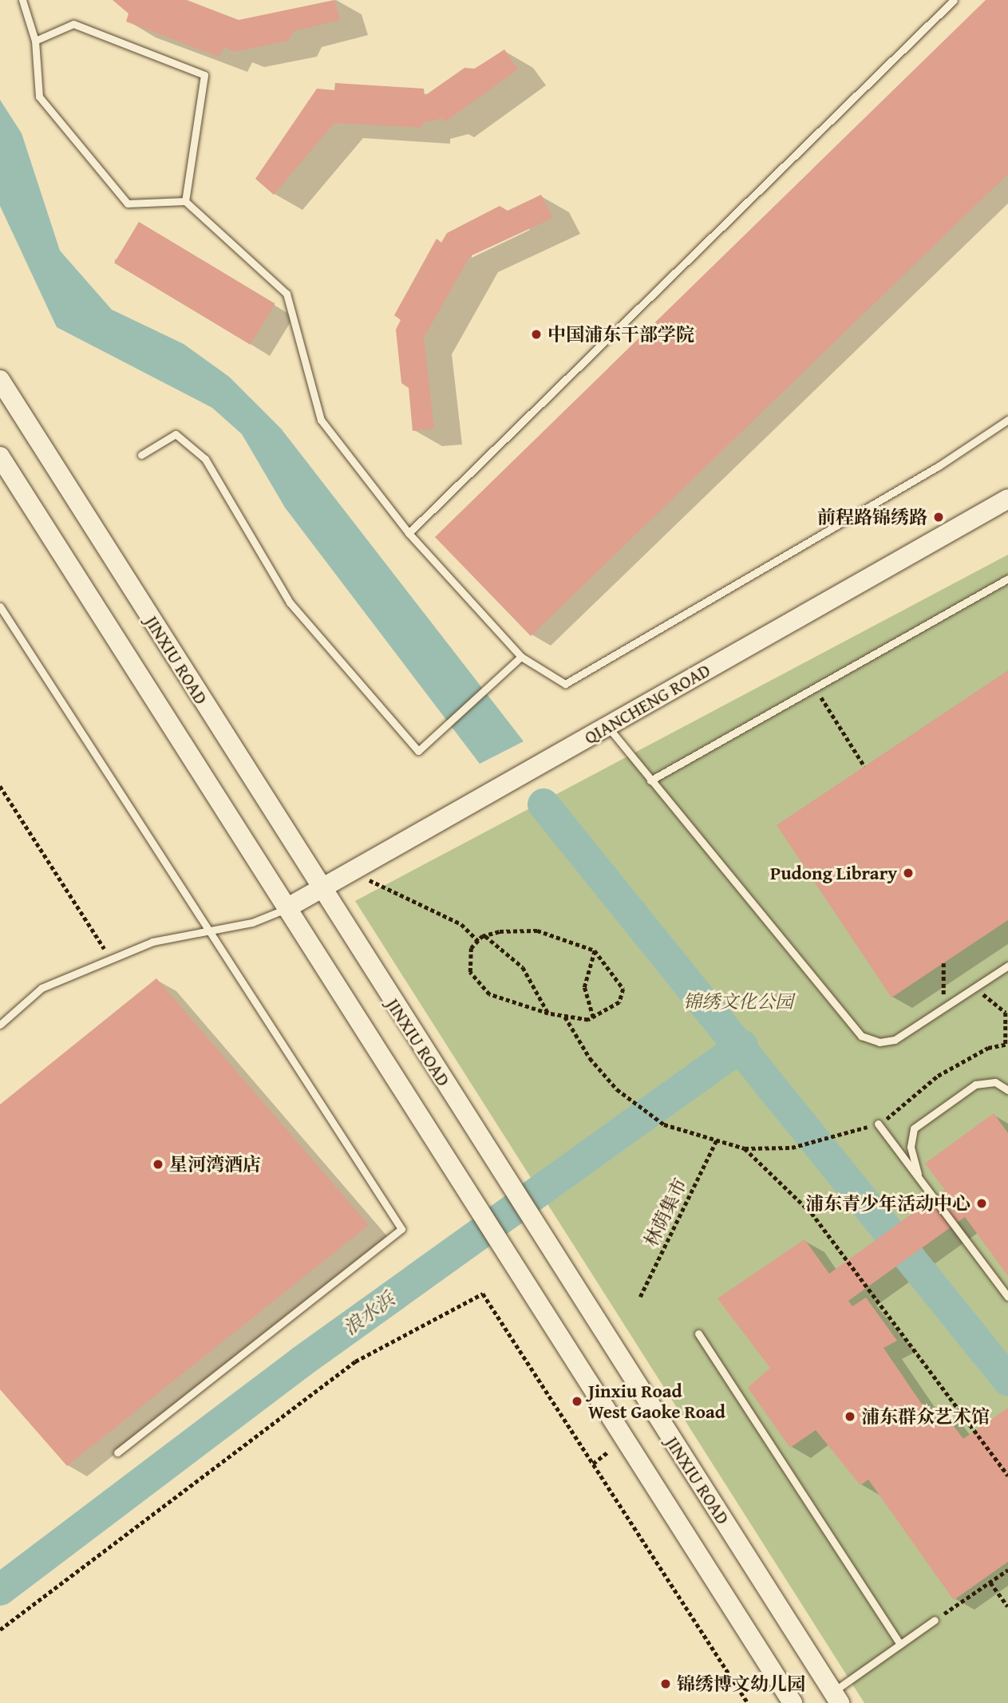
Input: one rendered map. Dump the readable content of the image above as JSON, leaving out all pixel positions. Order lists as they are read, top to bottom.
{
  "streets": {
    "main road": ["JINXIU ROAD", "QIANCHENG ROAD"],
    "path": ["林荫集市"]
  },
  "crossings": [
    ["JINXIU ROAD", "QIANCHENG ROAD"]
  ],
  "water": ["浪水浜"],
  "parks": ["锦绣文化公园"],
  "places": [
    "中国浦东干部学院",
    "前程路锦绣路",
    "Pudong Library",
    "星河湾酒店",
    "浦东青少年活动中心",
    "Jinxiu Road West Gaoke Road",
    "浦东群众艺术馆",
    "锦绣博文幼儿园"
  ]
}
